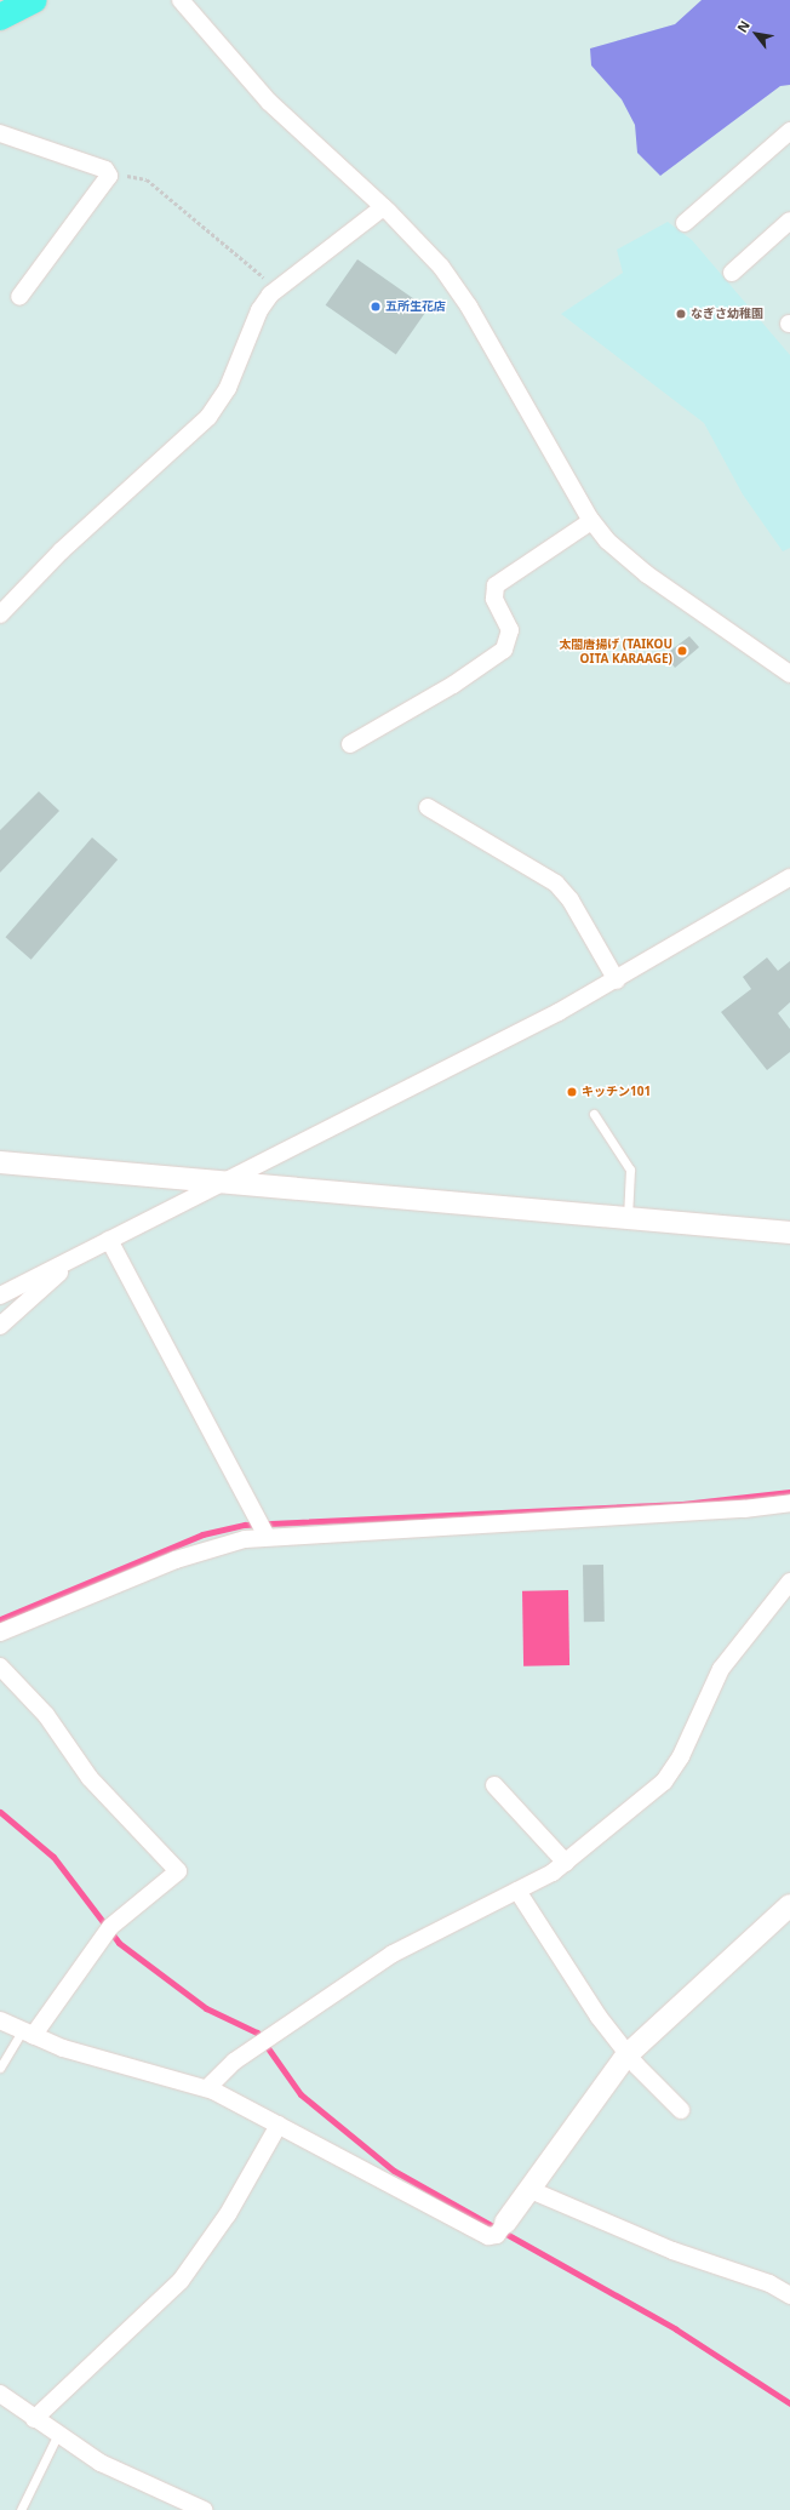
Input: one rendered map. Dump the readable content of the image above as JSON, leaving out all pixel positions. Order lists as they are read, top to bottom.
{
  "places": [
    "五所生花店",
    "なぎさ幼稚園",
    "太閤唐揚げ (TAIKOU OITA KARAAGE)",
    "キッチン101"
  ],
  "north": "top left"
}
